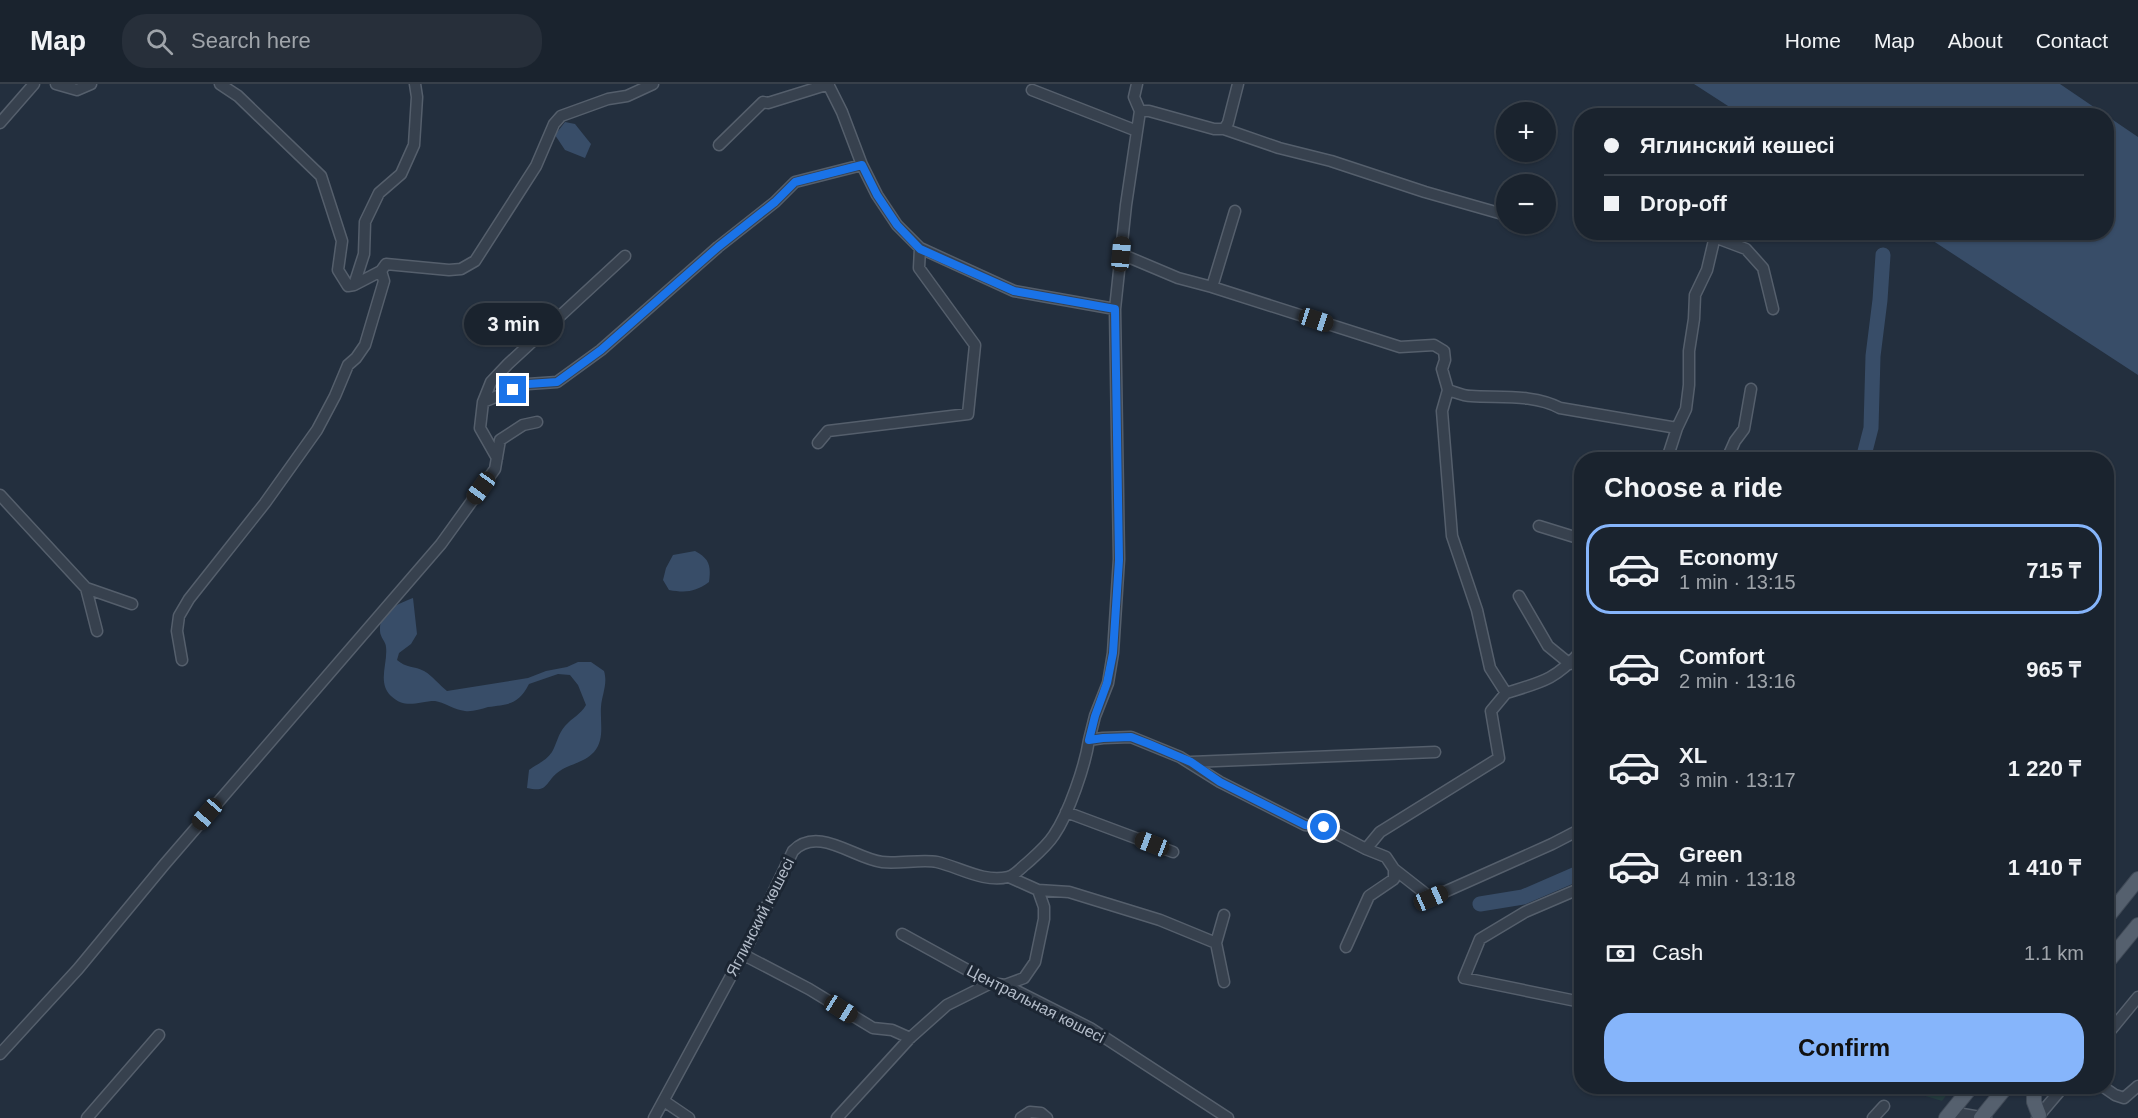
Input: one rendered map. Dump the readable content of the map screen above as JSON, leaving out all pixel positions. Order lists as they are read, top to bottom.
{
  "streets": {
    "street": ["Яглинский көшесі", "Центральная көшесі"]
  },
  "page": {
    "header": "Map",
    "search": "Search here",
    "nav": [
      "Home",
      "Map",
      "About",
      "Contact"
    ],
    "map_buttons": ["+", "−"],
    "banner": ["Яглинский көшесі", "Drop-off"],
    "bubble": "3 min",
    "heading": "Choose a ride",
    "list": [
      {
        "name": "Economy",
        "note": "1 min · 13:15",
        "value": "715 ₸"
      },
      {
        "name": "Comfort",
        "note": "2 min · 13:16",
        "value": "965 ₸"
      },
      {
        "name": "XL",
        "note": "3 min · 13:17",
        "value": "1 220 ₸"
      },
      {
        "name": "Green",
        "note": "4 min · 13:18",
        "value": "1 410 ₸"
      }
    ],
    "pay": ["Cash", "1.1 km"],
    "buttons": "Confirm"
  }
}
